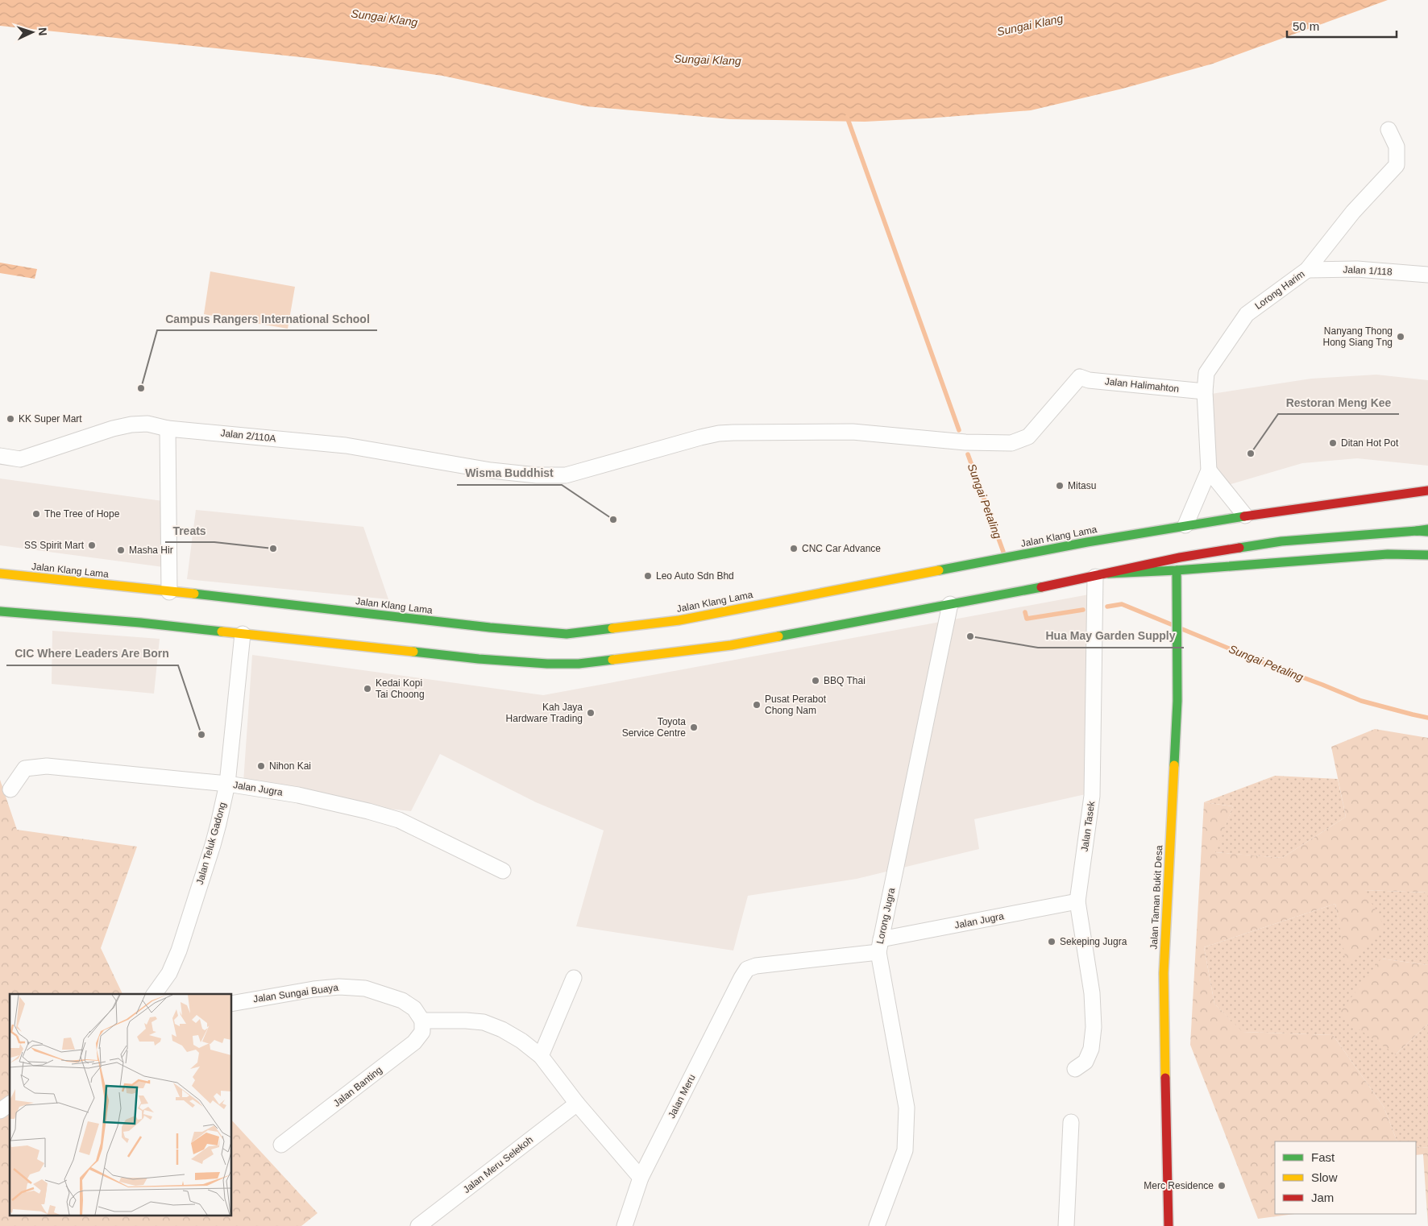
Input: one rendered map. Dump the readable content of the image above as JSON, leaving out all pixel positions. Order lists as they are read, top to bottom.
{
  "streets": {
    "main road": ["Jalan Klang Lama", "Jalan Taman Bukit Desa"],
    "street": [
      "Jalan 1/118",
      "Lorong Harim",
      "Jalan Halimahton",
      "Jalan 2/110A",
      "Jalan Jugra",
      "Jalan Tasek",
      "Jalan Teluk Gadong",
      "Lorong Jugra",
      "Jalan Sungai Buaya",
      "Jalan Banting",
      "Jalan Meru",
      "Jalan Meru Selekoh"
    ]
  },
  "crossings": [
    ["Jalan 1/118", "Lorong Harim"],
    ["Lorong Harim", "Jalan Halimahton"],
    ["Lorong Harim", "Jalan Klang Lama"],
    ["Jalan Halimahton", "Jalan 2/110A"],
    ["Jalan Jugra", "Jalan Tasek"],
    ["Jalan Jugra", "Jalan Teluk Gadong"],
    ["Jalan Jugra", "Lorong Jugra"],
    ["Jalan Jugra", "Jalan Meru"],
    ["Jalan Sungai Buaya", "Jalan Banting"]
  ],
  "water": ["Sungai Klang", "Sungai Petaling"],
  "places": [
    "Nanyang Thong Hong Siang Tng",
    "Campus Rangers International School",
    "KK Super Mart",
    "Ditan Hot Pot",
    "Restoran Meng Kee",
    "Mitasu",
    "The Tree of Hope",
    "Wisma Buddhist",
    "SS Spirit Mart",
    "Treats",
    "CNC Car Advance",
    "Masha Hir",
    "Leo Auto Sdn Bhd",
    "Hua May Garden Supply",
    "BBQ Thai",
    "Kedai Kopi Tai Choong",
    "Pusat Perabot Chong Nam",
    "Kah Jaya Hardware Trading",
    "Toyota Service Centre",
    "CIC Where Leaders Are Born",
    "Nihon Kai",
    "Sekeping Jugra",
    "Merc Residence"
  ],
  "legend": ["Fast", "Slow", "Jam"],
  "scale_bar": "50 m",
  "north": "right"
}
